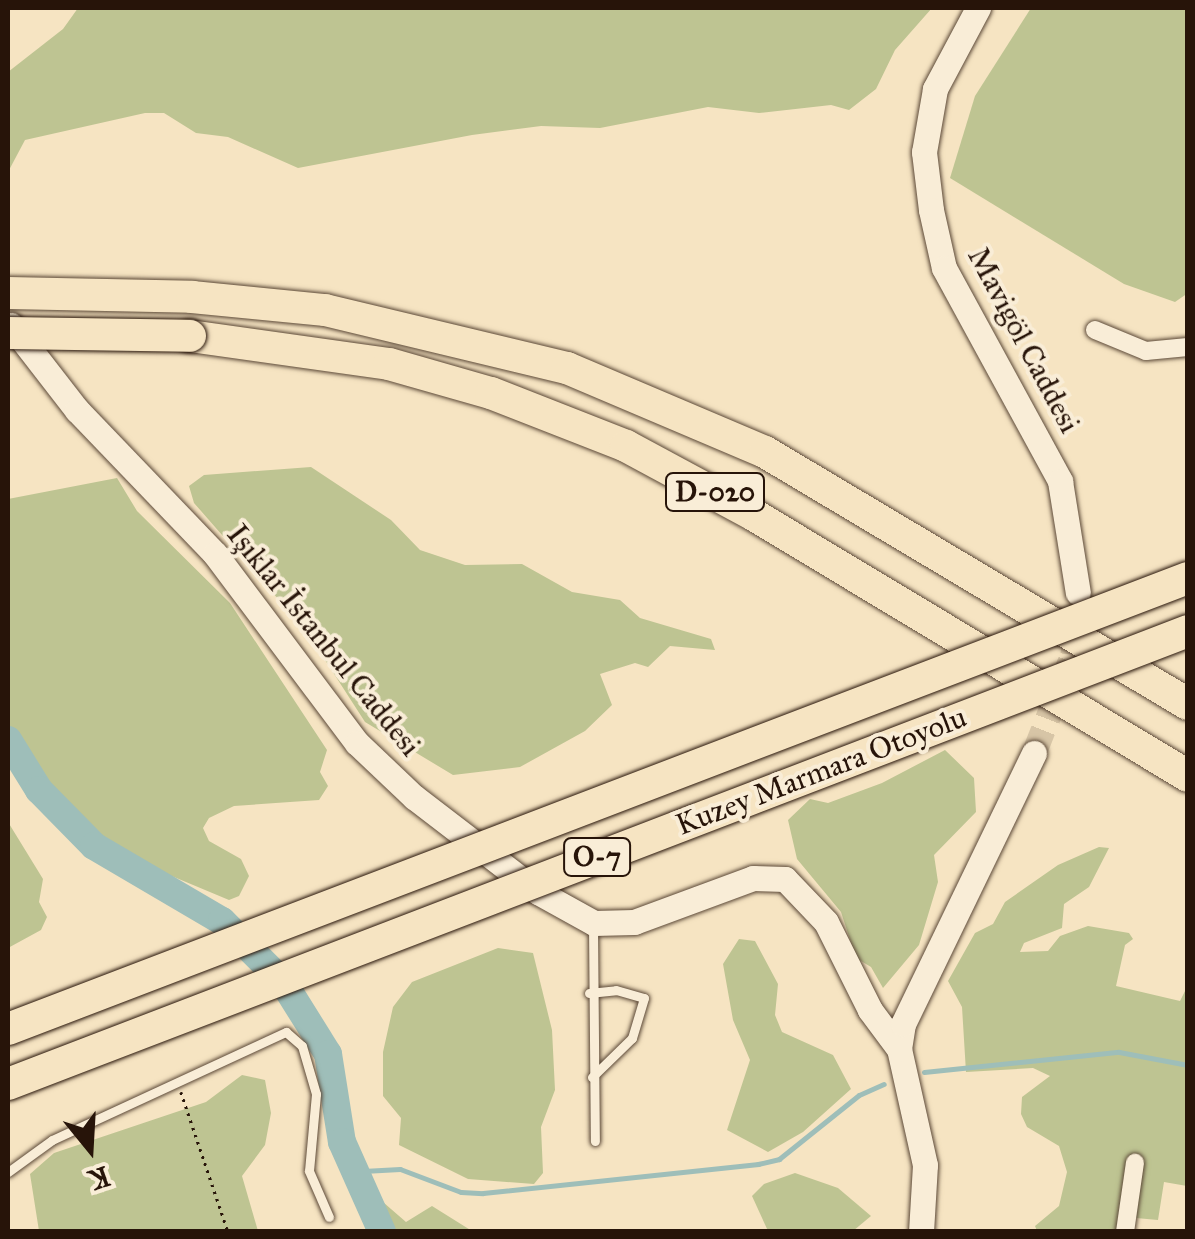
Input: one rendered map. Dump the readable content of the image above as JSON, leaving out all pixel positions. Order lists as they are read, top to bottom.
{
  "streets": {
    "highway": ["D-020", "Kuzey Marmara Otoyolu", "O-7"],
    "street": ["Mavigöl Caddesi", "Işıklar İstanbul Caddesi"]
  },
  "north": "bottom"
}
